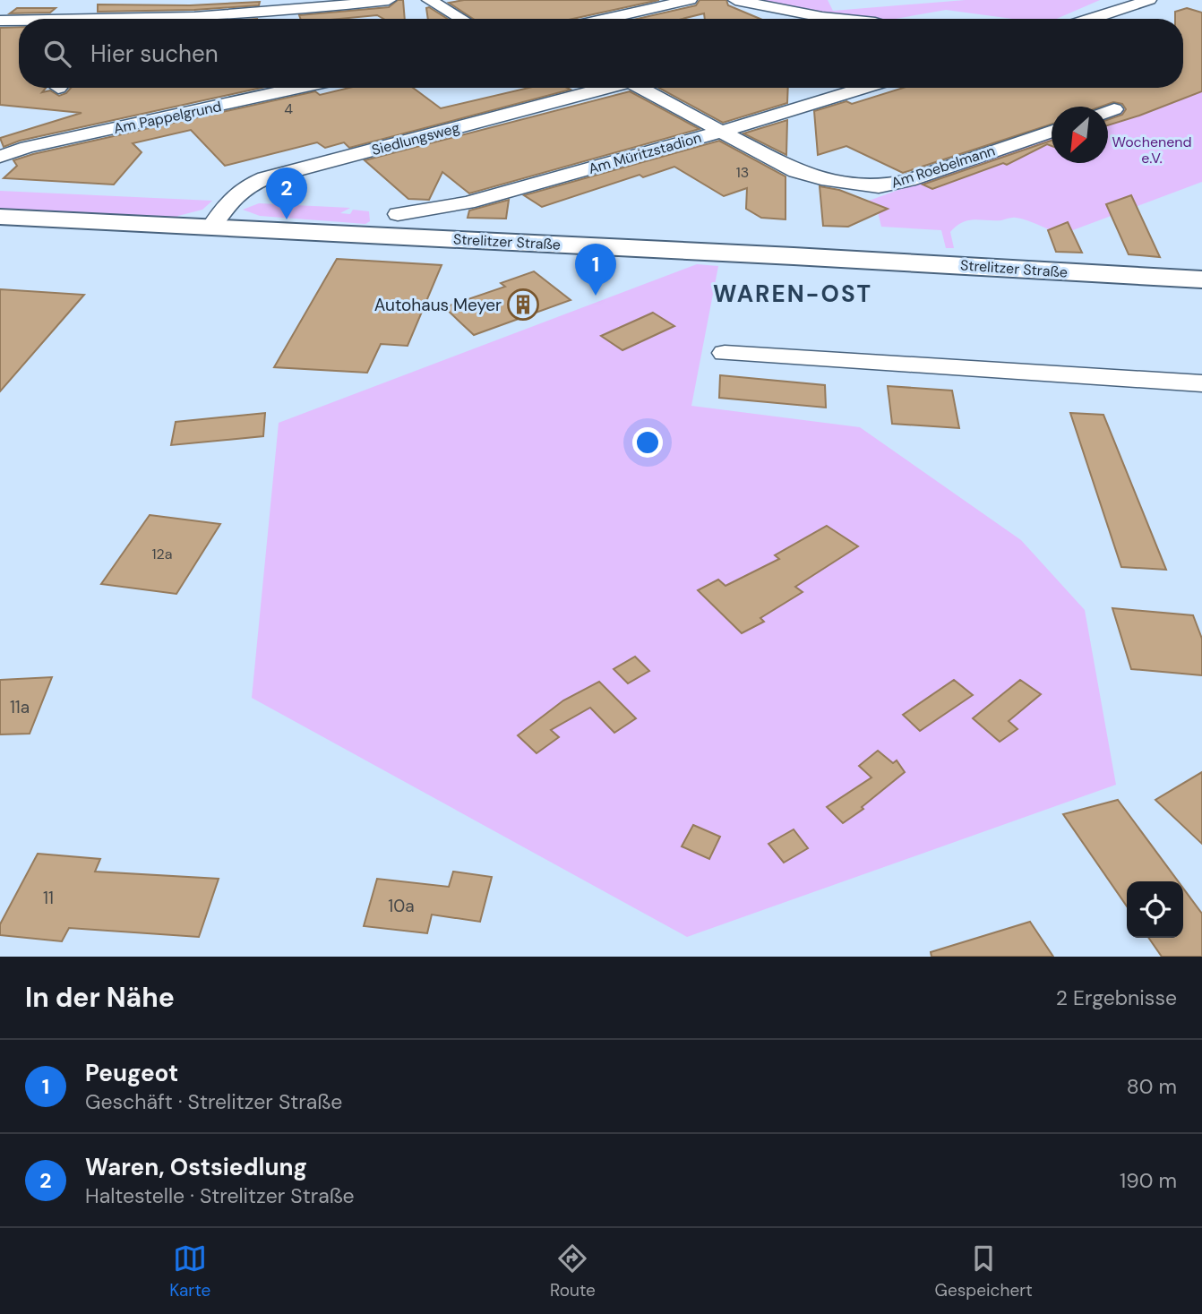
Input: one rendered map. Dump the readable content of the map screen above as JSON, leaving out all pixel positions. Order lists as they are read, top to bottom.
{
  "streets": {
    "main road": ["Strelitzer Straße"],
    "street": [
      "Am Pappelgrund",
      "Siedlungsweg",
      "Am Müritzstadion",
      "Am Roebelmann"
    ]
  },
  "crossings": [
    ["Siedlungsweg", "Strelitzer Straße"],
    ["Am Müritzstadion", "Am Roebelmann"]
  ],
  "districts": ["WAREN-OST"],
  "parks": ["Wochenend e.V."],
  "places": {
    "building": ["Autohaus Meyer"]
  },
  "house_numbers": [
    "4",
    "13",
    "12a",
    "11a",
    "11",
    "10a"
  ],
  "north": "bottom left",
  "page": {
    "search": "Hier suchen",
    "pins": ["2", "1"],
    "heading": ["In der Nähe", "2 Ergebnisse"],
    "list": [
      {
        "mark": "1",
        "name": "Peugeot",
        "note": "Geschäft · Strelitzer Straße",
        "value": "80 m"
      },
      {
        "mark": "2",
        "name": "Waren, Ostsiedlung",
        "note": "Haltestelle · Strelitzer Straße",
        "value": "190 m"
      }
    ],
    "nav": ["Karte", "Route", "Gespeichert"]
  }
}
